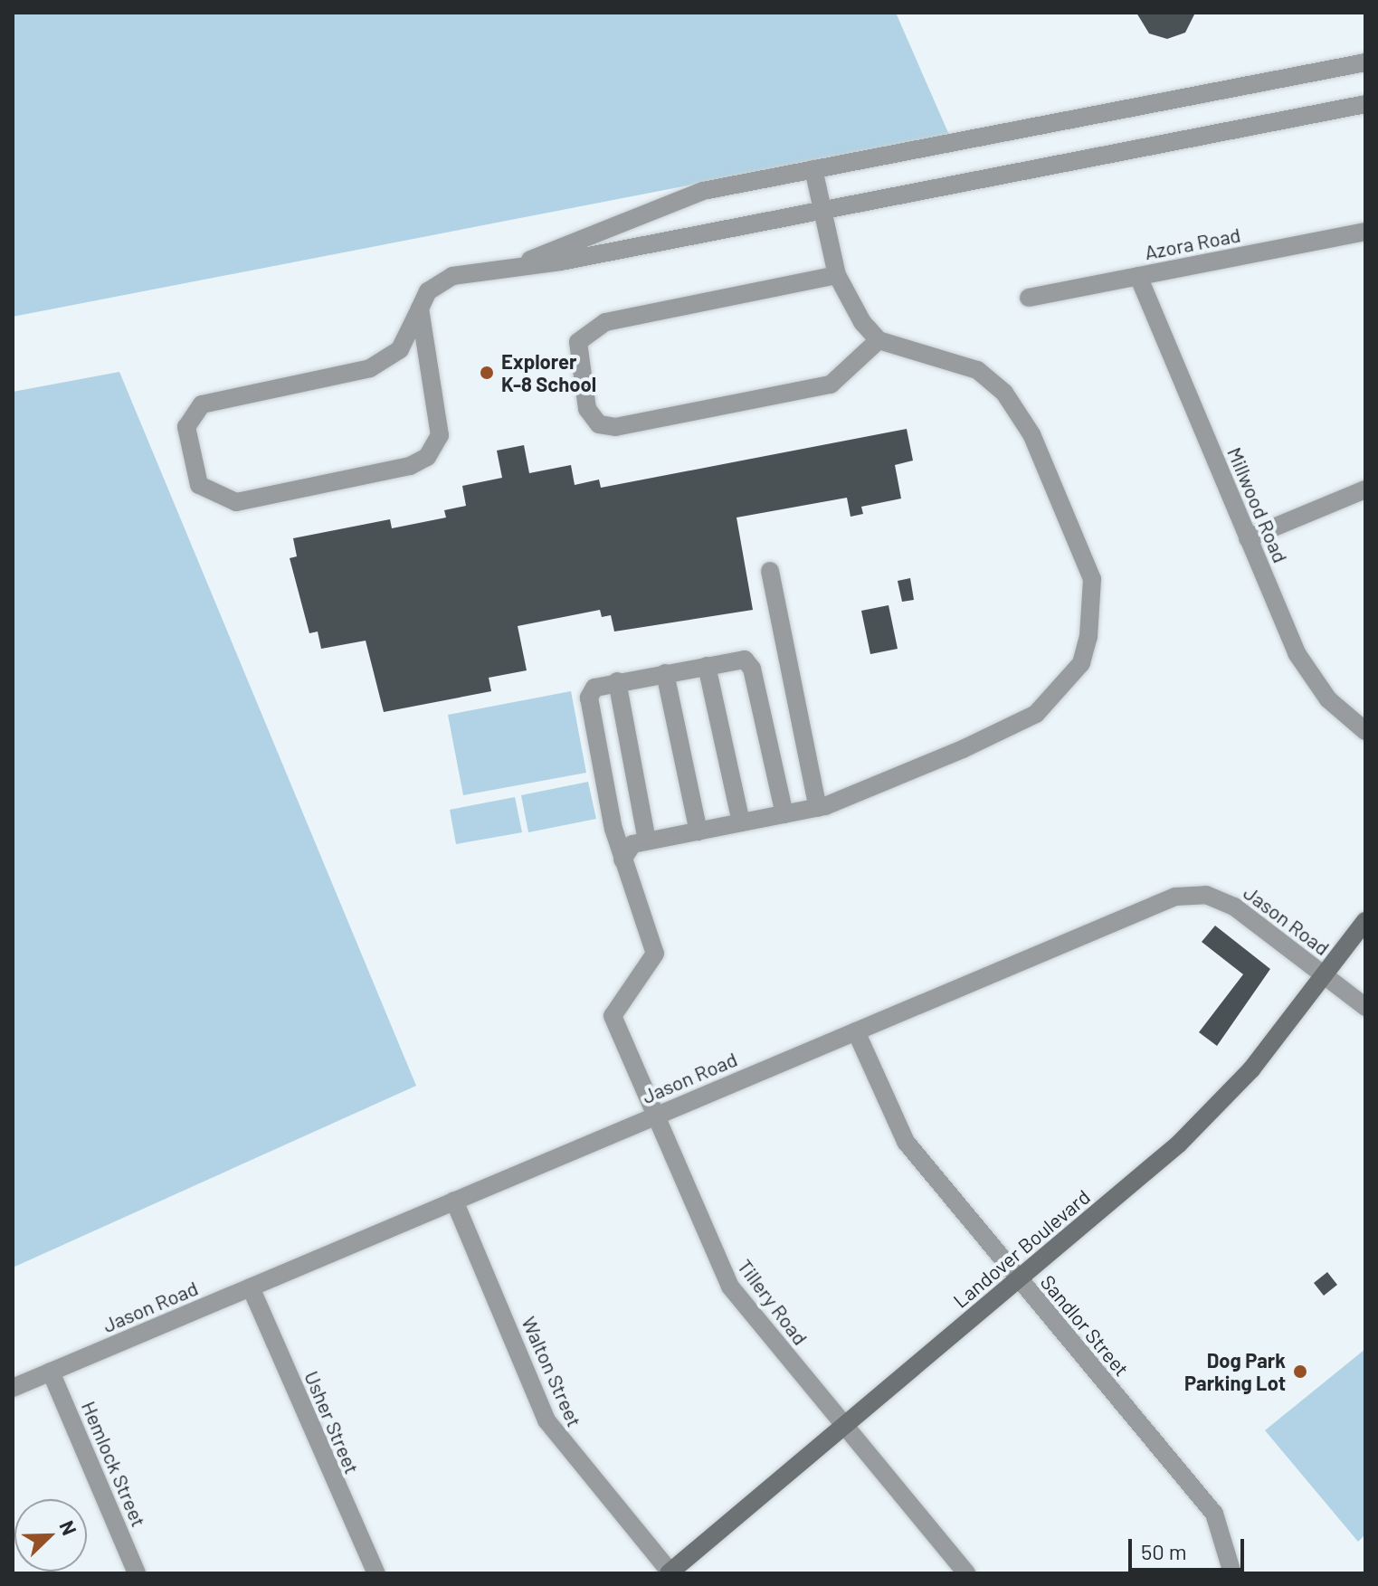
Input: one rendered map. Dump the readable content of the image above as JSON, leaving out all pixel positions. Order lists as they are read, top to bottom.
{
  "streets": {
    "street": [
      "Azora Road",
      "Millwood Road",
      "Jason Road",
      "Landover Boulevard",
      "Tillery Road",
      "Sandlor Street",
      "Walton Street",
      "Usher Street",
      "Hemlock Street"
    ]
  },
  "crossings": [
    ["Azora Road", "Millwood Road"],
    ["Jason Road", "Landover Boulevard"],
    ["Jason Road", "Tillery Road"],
    ["Jason Road", "Sandlor Street"],
    ["Jason Road", "Walton Street"],
    ["Jason Road", "Usher Street"],
    ["Jason Road", "Hemlock Street"],
    ["Landover Boulevard", "Tillery Road"],
    ["Landover Boulevard", "Sandlor Street"],
    ["Landover Boulevard", "Walton Street"]
  ],
  "places": ["Explorer K-8 School", "Dog Park Parking Lot"],
  "scale_bar": "50 m",
  "north": "top right"
}
